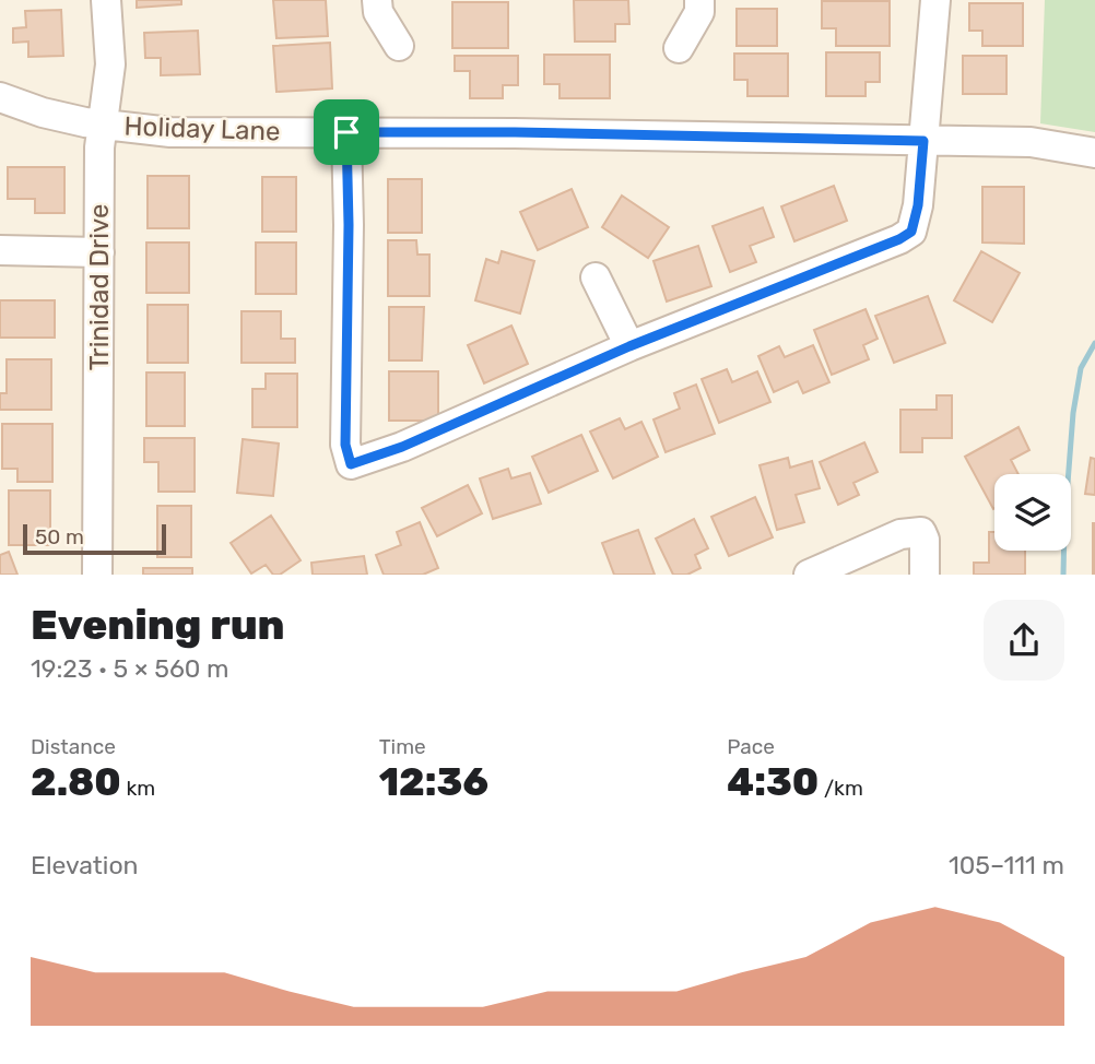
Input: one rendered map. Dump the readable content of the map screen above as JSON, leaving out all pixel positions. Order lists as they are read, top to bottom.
{
  "streets": {
    "street": ["Holiday Lane", "Trinidad Drive"]
  },
  "crossings": [
    ["Holiday Lane", "Trinidad Drive"]
  ],
  "scale_bar": "50 m",
  "page": {
    "scale": "50 m",
    "heading": ["Evening run", "19:23 · 5 × 560 m"],
    "stats": [
      ["Distance", "2.80 km"],
      ["Time", "12:36"],
      ["Pace", "4:30 /km"]
    ],
    "chart": ["Elevation", "105–111 m"]
  }
}
